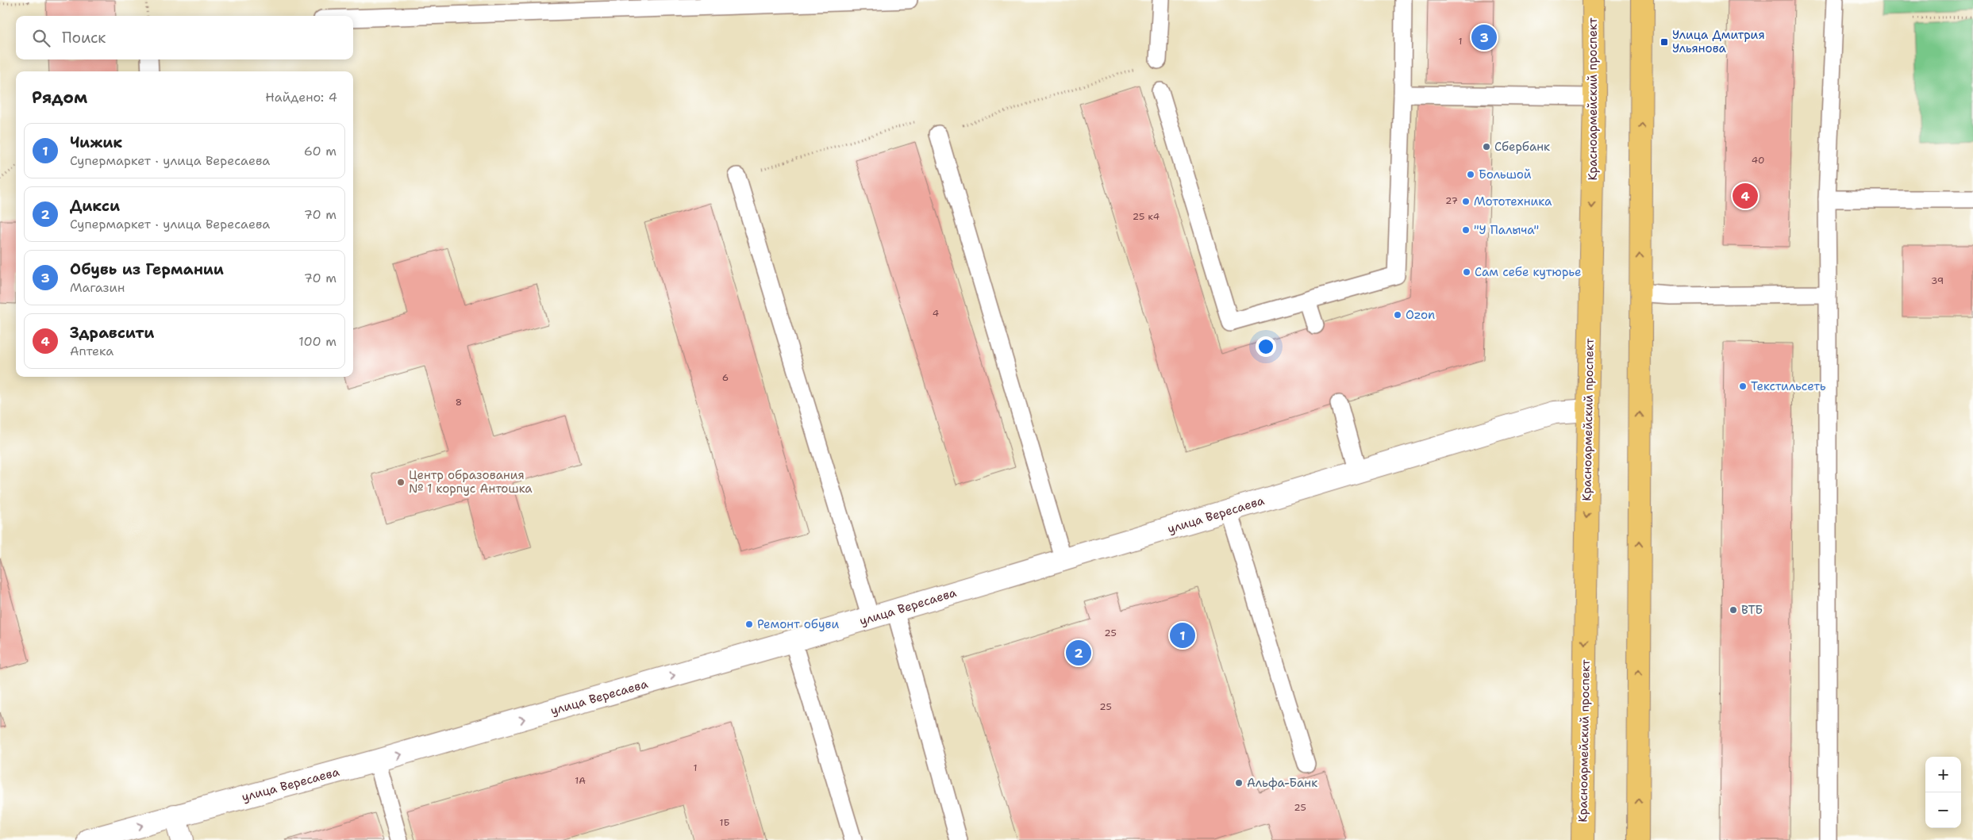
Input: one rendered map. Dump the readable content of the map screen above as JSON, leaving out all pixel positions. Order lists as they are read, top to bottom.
{
  "streets": {
    "main road": ["Красноармейский проспект"],
    "street": ["улица Вересаева"]
  },
  "crossings": [
    ["Красноармейский проспект", "улица Вересаева"]
  ],
  "places": {
    "transit": ["Улица Дмитрия Ульянова"],
    "other": [
      "Сбербанк",
      "Большой",
      "Мототехника",
      "\"У Палыча\"",
      "Сам себе кутюрье",
      "Ozon",
      "Текстильсеть",
      "Центр образования № 1 корпус Антошка",
      "ВТБ",
      "Ремонт обуви",
      "Альфа-Банк"
    ]
  },
  "house_numbers": [
    "1",
    "40",
    "27",
    "25 к4",
    "39",
    "4",
    "6",
    "8",
    "25",
    "25",
    "1",
    "1А",
    "25",
    "1Б"
  ],
  "page": {
    "search": "Поиск",
    "pins": [
      "3",
      "4",
      "1",
      "2"
    ],
    "heading": ["Рядом", "Найдено: 4"],
    "list": [
      {
        "mark": "1",
        "name": "Чижик",
        "note": "Супермаркет · улица Вересаева",
        "value": "60 m"
      },
      {
        "mark": "2",
        "name": "Дикси",
        "note": "Супермаркет · улица Вересаева",
        "value": "70 m"
      },
      {
        "mark": "3",
        "name": "Обувь из Германии",
        "note": "Магазин",
        "value": "70 m"
      },
      {
        "mark": "4",
        "name": "Здравсити",
        "note": "Аптека",
        "value": "100 m"
      }
    ],
    "map_buttons": ["+", "−"]
  }
}
